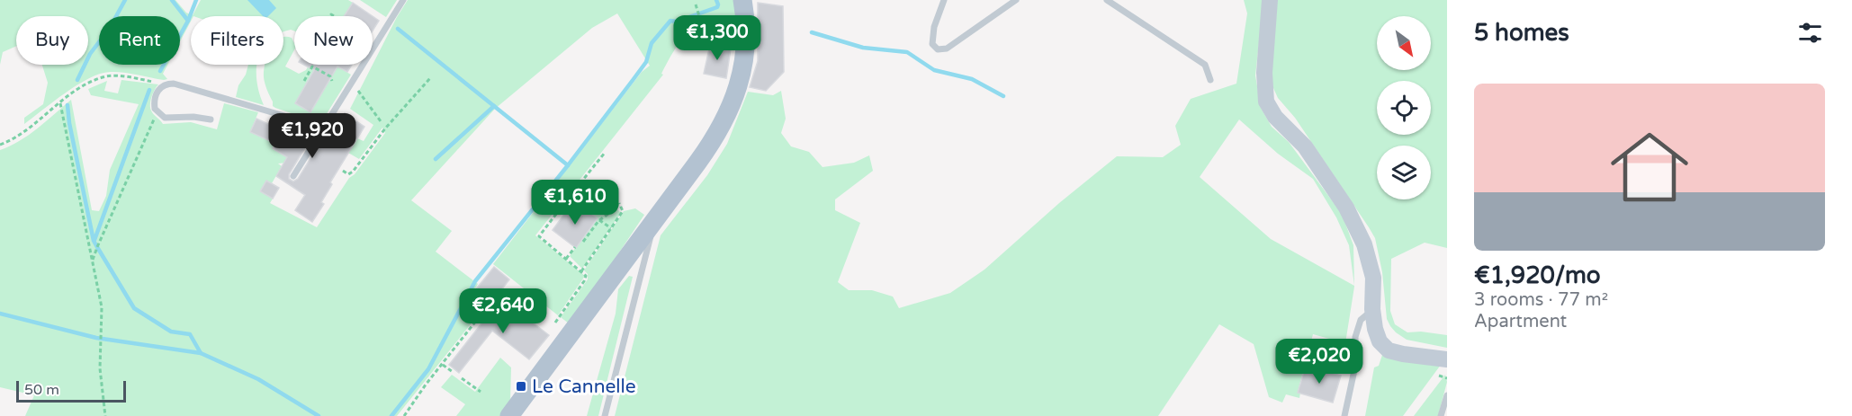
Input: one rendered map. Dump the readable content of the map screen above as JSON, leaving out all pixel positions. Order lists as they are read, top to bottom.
{
  "places": {
    "transit": ["Le Cannelle"]
  },
  "scale_bar": "50 m",
  "north": "bottom right",
  "page": {
    "heading": "5 homes",
    "price": [
      "€1,300",
      "€1,920",
      "€1,610",
      "€2,640",
      "€2,020"
    ],
    "chip": [
      "Buy",
      "Rent",
      "Filters",
      "New"
    ],
    "list": [
      {
        "name": "€1,920/mo",
        "note": "3 rooms · 77 m² · Apartment"
      }
    ],
    "scale": "50 m"
  }
}
